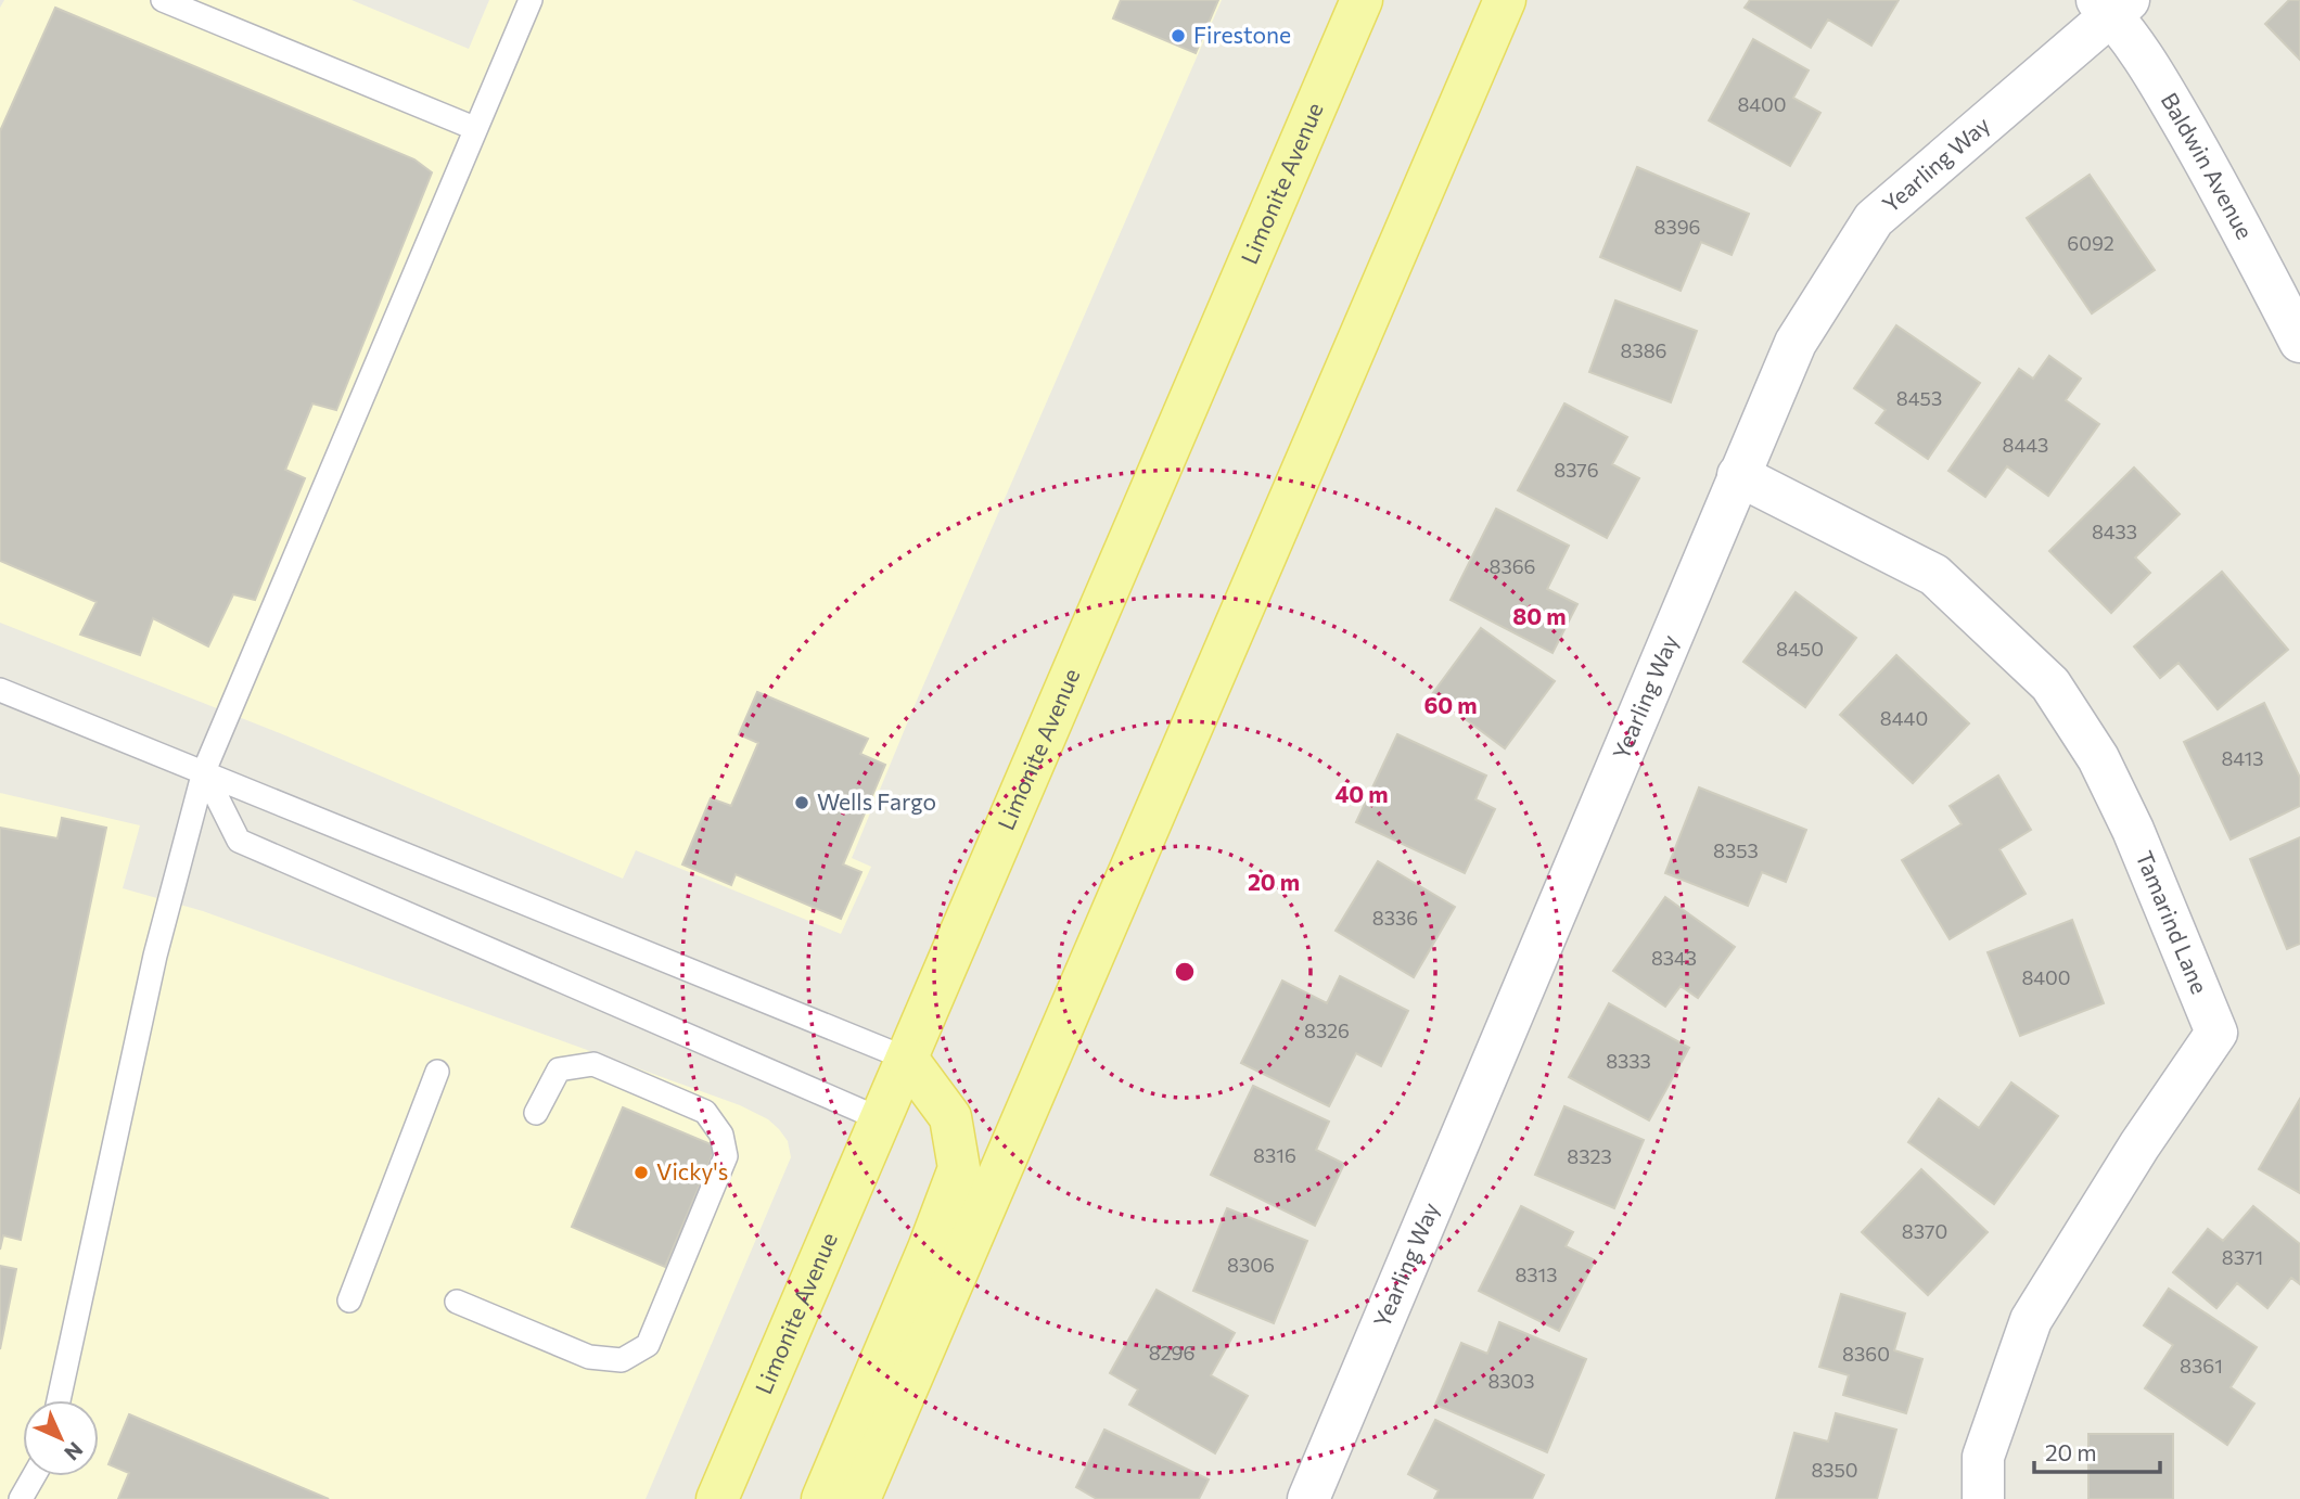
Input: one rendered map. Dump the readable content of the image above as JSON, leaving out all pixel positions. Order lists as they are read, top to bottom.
{
  "streets": {
    "main road": ["Limonite Avenue"],
    "street": ["Yearling Way", "Baldwin Avenue", "Tamarind Lane"]
  },
  "crossings": [
    ["Yearling Way", "Baldwin Avenue"],
    ["Yearling Way", "Tamarind Lane"]
  ],
  "places": ["Firestone", "Wells Fargo", "Vicky's"],
  "house_numbers": [
    "8400",
    "8396",
    "6092",
    "8386",
    "8453",
    "8443",
    "8376",
    "8433",
    "8366",
    "8450",
    "8440",
    "8413",
    "8353",
    "8336",
    "8343",
    "8400",
    "8326",
    "8333",
    "8316",
    "8323",
    "8370",
    "8371",
    "8306",
    "8313",
    "8296",
    "8360",
    "8361",
    "8303",
    "8350"
  ],
  "scale_bar": "20 m",
  "north": "bottom right",
  "rings": [
    "80 m",
    "60 m",
    "40 m",
    "20 m"
  ]
}
